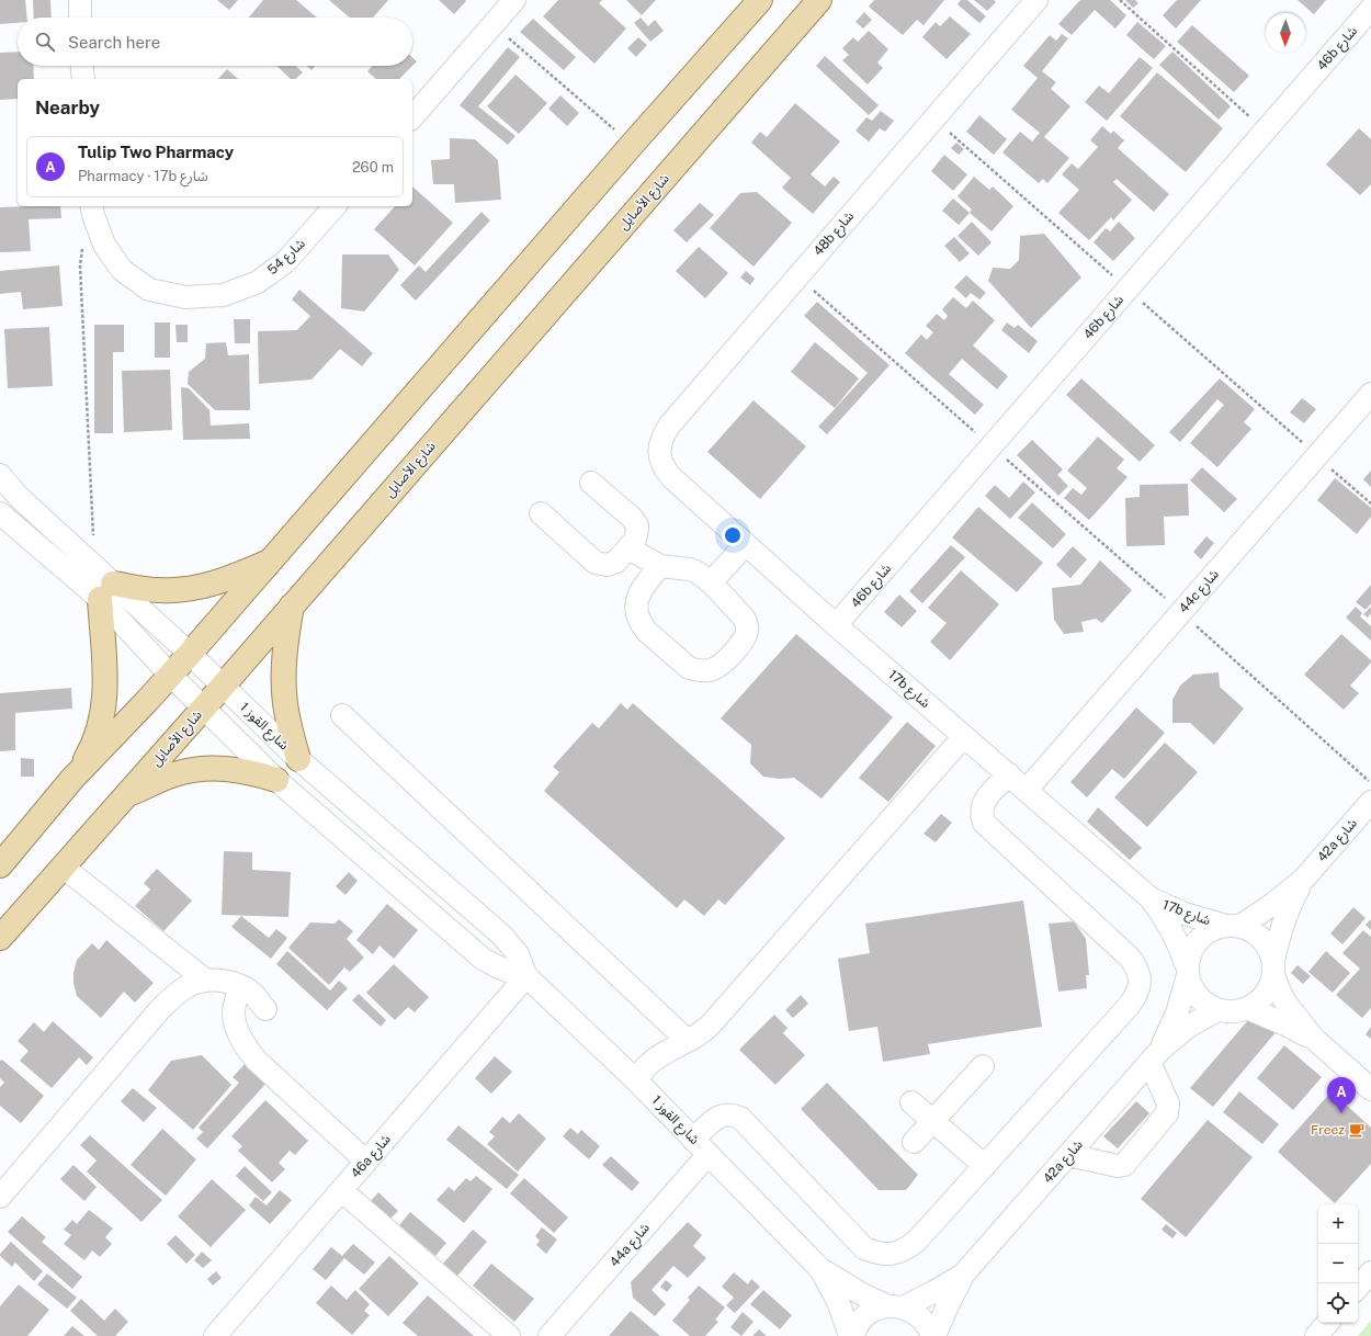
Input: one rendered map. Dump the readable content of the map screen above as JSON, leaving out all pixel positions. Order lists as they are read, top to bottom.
{
  "streets": {
    "main road": ["شارع الأصايل"],
    "street": [
      "46b شارع",
      "48b شارع",
      "شارع 54",
      "44c شارع",
      "17b شارع",
      "شارع القوز 1",
      "42a شارع",
      "46a شارع",
      "44a شارع"
    ]
  },
  "crossings": [
    ["46b شارع", "17b شارع"],
    ["شارع الأصايل", "شارع القوز 1"],
    ["48b شارع", "17b شارع"],
    ["44c شارع", "17b شارع"],
    ["17b شارع", "42a شارع"],
    ["شارع القوز 1", "42a شارع"],
    ["شارع القوز 1", "46a شارع"],
    ["شارع القوز 1", "44a شارع"]
  ],
  "places": {
    "cafe": ["Freez"]
  },
  "north": "bottom",
  "page": {
    "search": "Search here",
    "heading": "Nearby",
    "list": [
      {
        "mark": "A",
        "name": "Tulip Two Pharmacy",
        "note": "Pharmacy · 17b شارع",
        "value": "260 m"
      }
    ],
    "pins": "A",
    "map_buttons": ["+", "−"]
  }
}
